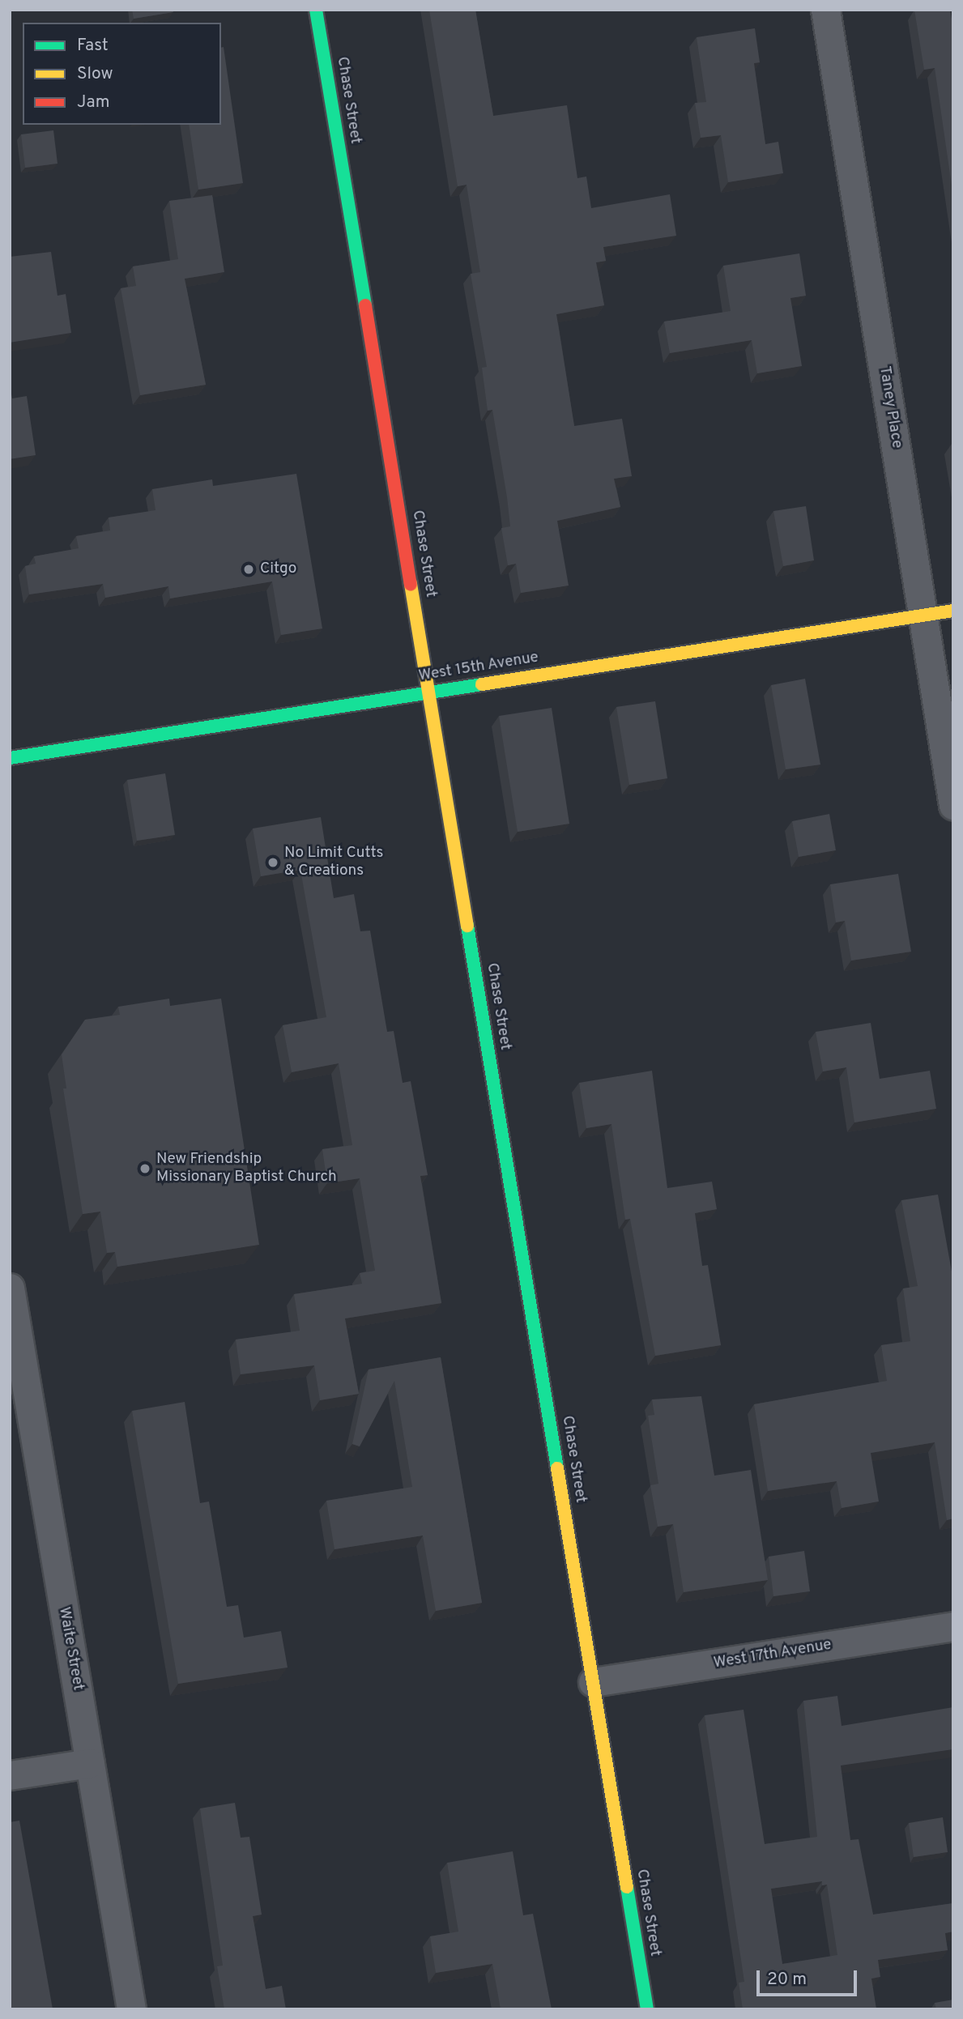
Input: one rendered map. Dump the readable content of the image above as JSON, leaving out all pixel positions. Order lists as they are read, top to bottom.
{
  "streets": {
    "street": [
      "Chase Street",
      "Taney Place",
      "West 15th Avenue",
      "Waite Street",
      "West 17th Avenue"
    ]
  },
  "crossings": [
    ["Chase Street", "West 15th Avenue"],
    ["Chase Street", "West 17th Avenue"],
    ["Taney Place", "West 15th Avenue"]
  ],
  "places": ["Citgo", "No Limit Cutts & Creations", "New Friendship Missionary Baptist Church"],
  "legend": ["Fast", "Slow", "Jam"],
  "scale_bar": "20 m"
}
